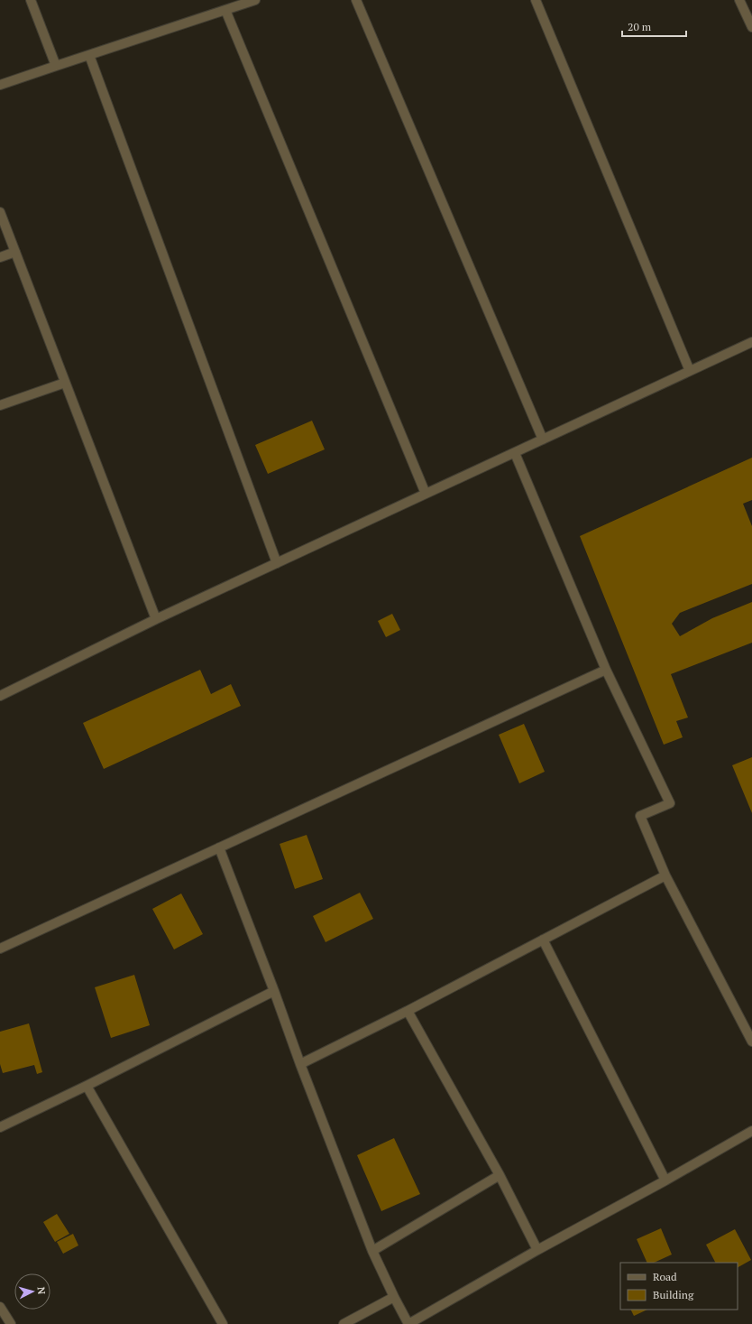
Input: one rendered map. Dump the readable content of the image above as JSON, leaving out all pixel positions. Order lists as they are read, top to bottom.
{
  "legend": ["Road", "Building"],
  "scale_bar": "20 m",
  "north": "right"
}
